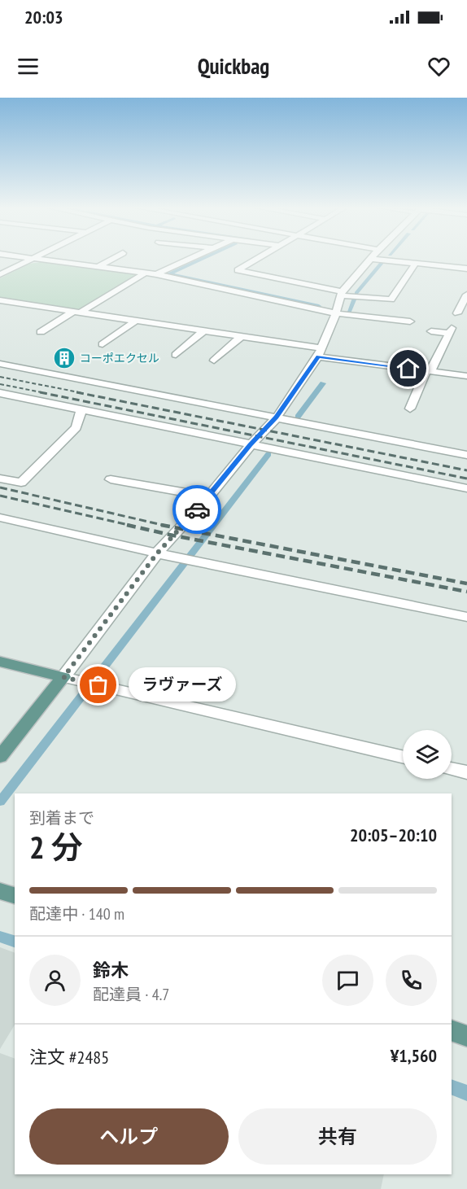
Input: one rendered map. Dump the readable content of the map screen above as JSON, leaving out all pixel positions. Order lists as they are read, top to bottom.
{
  "places": {
    "building": ["コーポエクセル"],
    "other": ["ラヴァーズ"]
  },
  "page": {
    "status": "20:03",
    "header": "Quickbag",
    "bubble": "ラヴァーズ",
    "heading": ["2 分", "到着まで", "20:05–20:10"],
    "panel": [
      "鈴木",
      "配達員 · 4.7",
      "注文 #2485",
      "¥1,560"
    ],
    "bar": "配達中 · 140 m",
    "buttons": ["ヘルプ", "共有"]
  }
}
